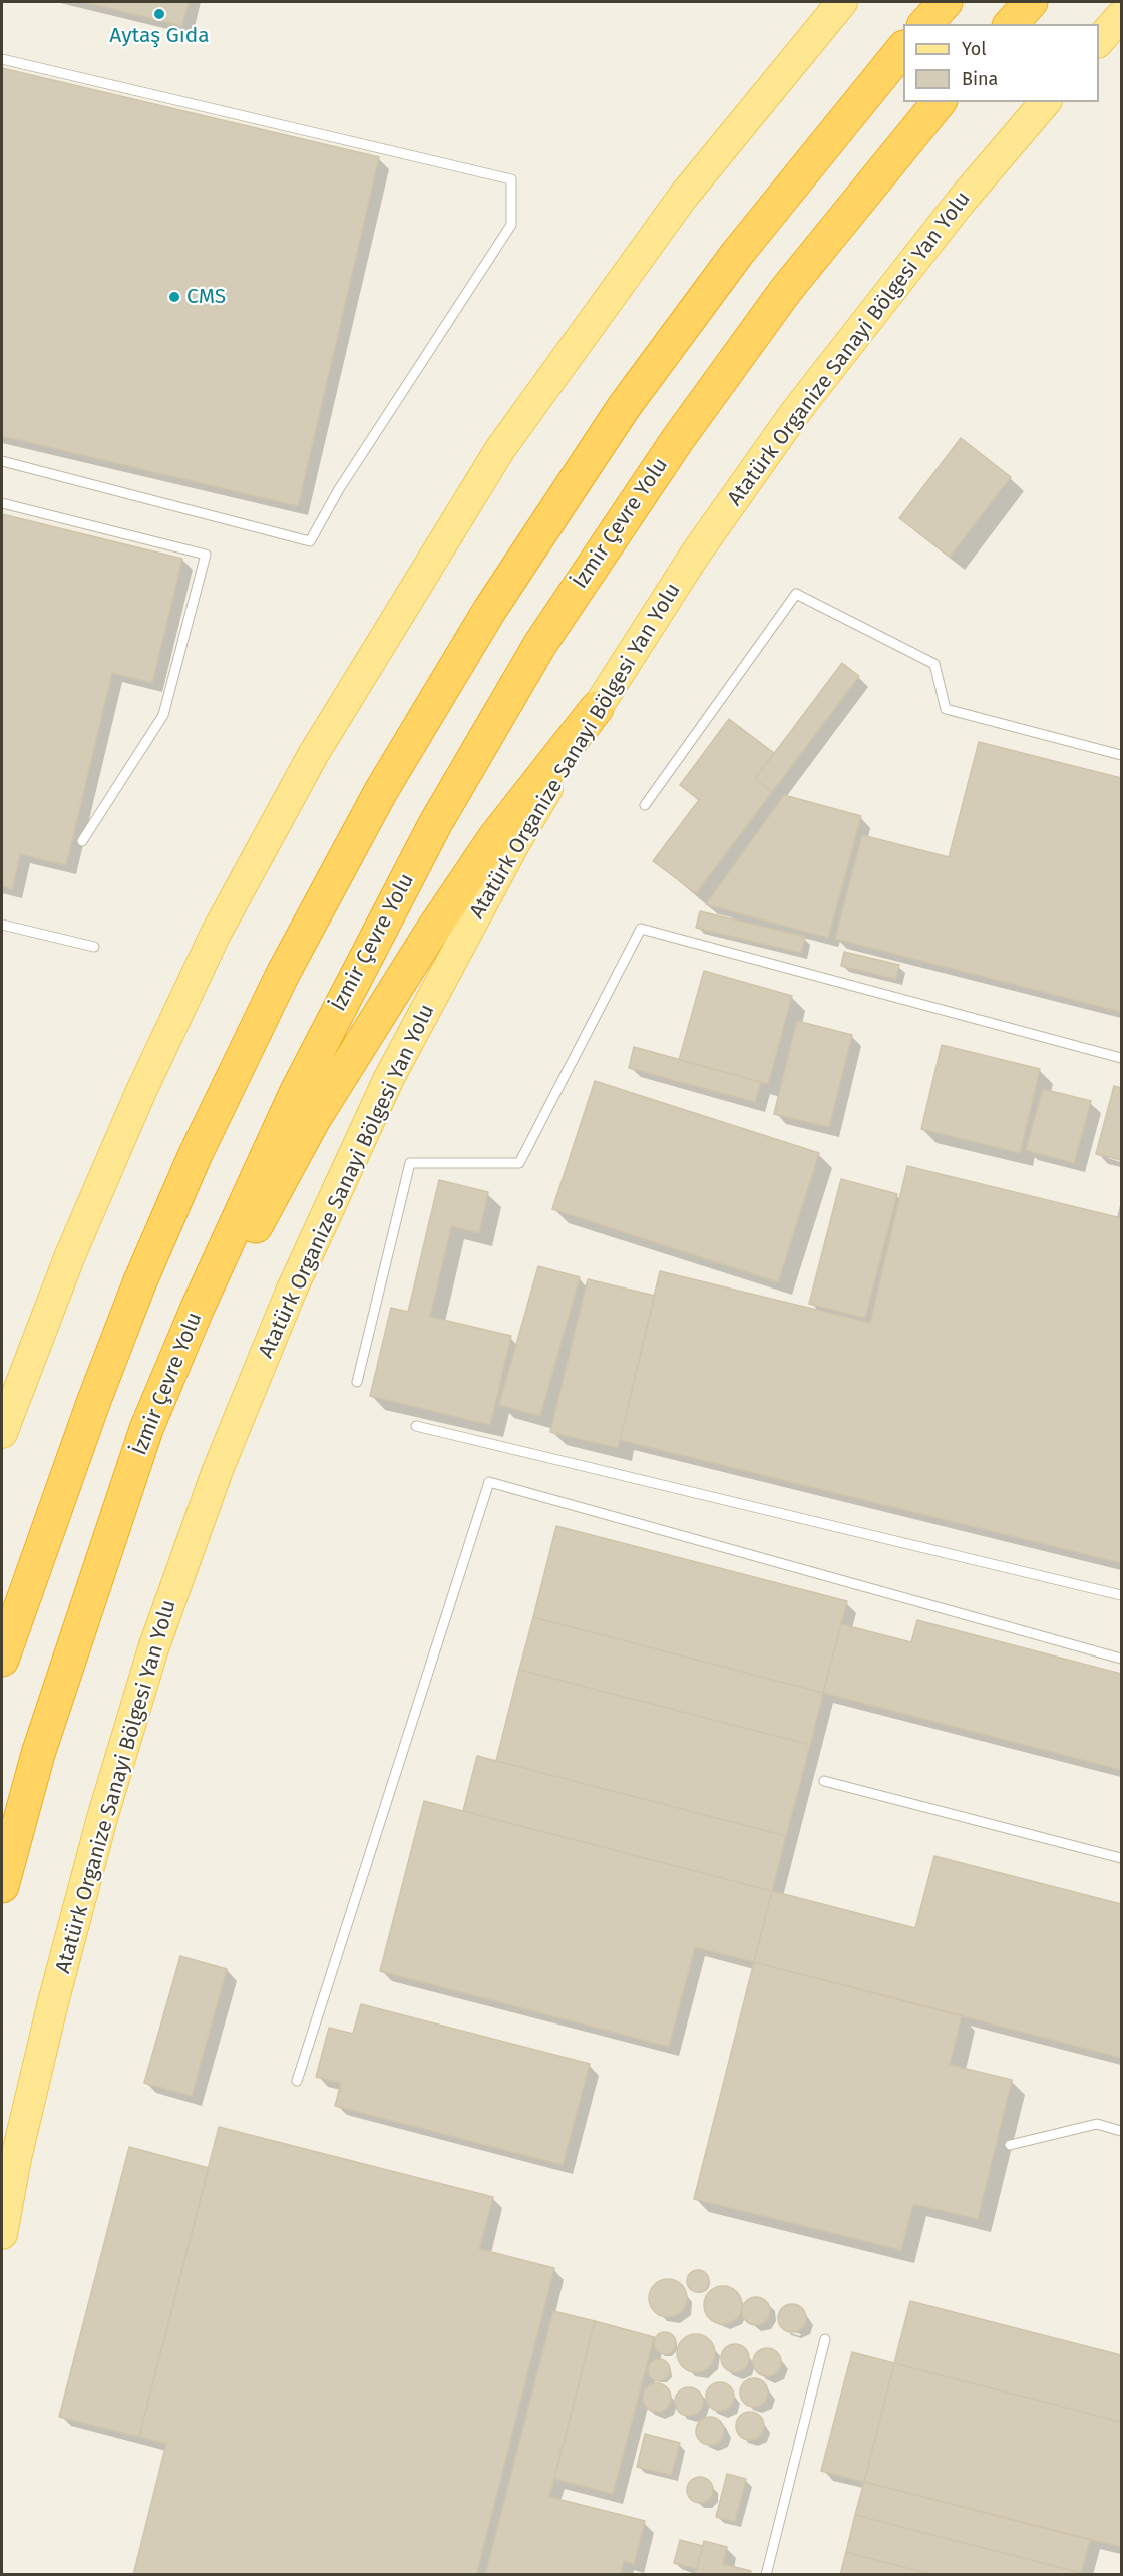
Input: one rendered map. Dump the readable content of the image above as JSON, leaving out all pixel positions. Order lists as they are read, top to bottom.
{
  "streets": {
    "highway": ["İzmir Çevre Yolu"],
    "main road": ["Atatürk Organize Sanayi Bölgesi Yan Yolu"]
  },
  "places": ["Aytaş Gıda", "CMS"],
  "legend": ["Yol", "Bina"]
}
